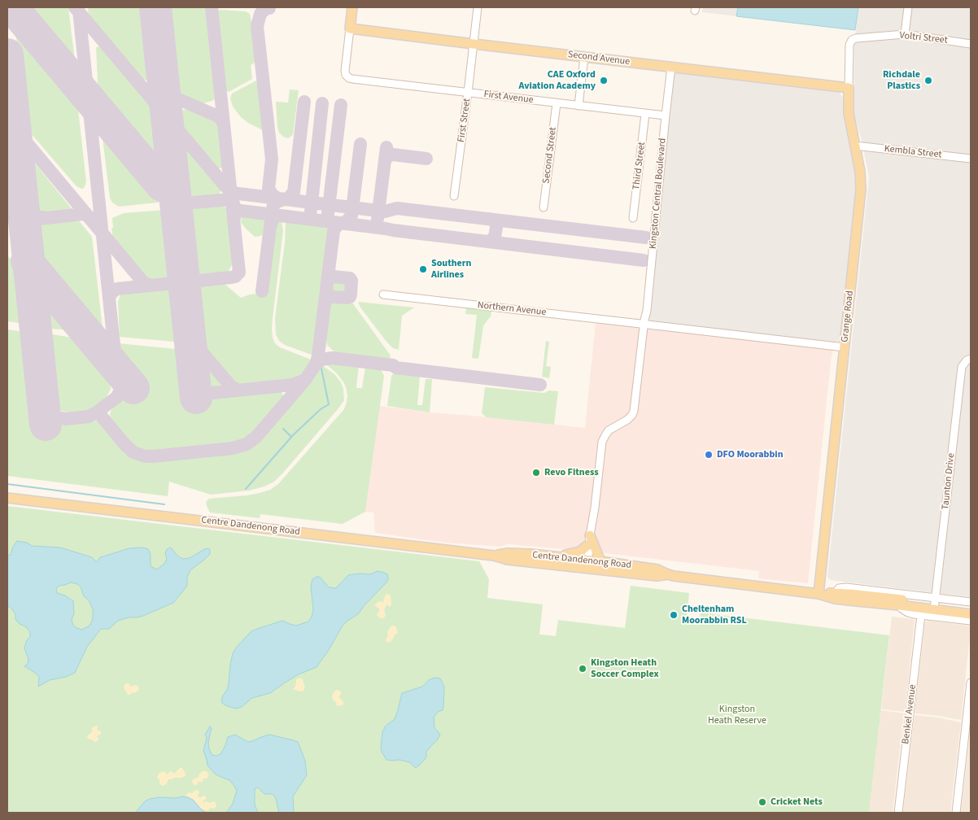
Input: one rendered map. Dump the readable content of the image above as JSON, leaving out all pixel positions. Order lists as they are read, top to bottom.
{
  "streets": {
    "main road": ["Second Avenue", "Grange Road", "Centre Dandenong Road"],
    "street": [
      "Voltri Street",
      "First Avenue",
      "First Street",
      "Kembla Street",
      "Second Street",
      "Third Street",
      "Kingston Central Boulevard",
      "Northern Avenue",
      "Taunton Drive",
      "Benkel Avenue"
    ]
  },
  "crossings": [
    ["Voltri Street", "Grange Road"],
    ["Second Avenue", "First Avenue"],
    ["Second Avenue", "First Street"],
    ["Second Avenue", "Kingston Central Boulevard"],
    ["Second Avenue", "Grange Road"],
    ["First Avenue", "First Street"],
    ["First Avenue", "Second Street"],
    ["First Avenue", "Third Street"],
    ["First Avenue", "Kingston Central Boulevard"],
    ["Kembla Street", "Grange Road"],
    ["Kingston Central Boulevard", "Northern Avenue"],
    ["Kingston Central Boulevard", "Centre Dandenong Road"],
    ["Northern Avenue", "Grange Road"],
    ["Grange Road", "Centre Dandenong Road"],
    ["Taunton Drive", "Centre Dandenong Road"],
    ["Centre Dandenong Road", "Benkel Avenue"]
  ],
  "parks": ["Kingston Heath Reserve"],
  "places": [
    "CAE Oxford Aviation Academy",
    "Richdale Plastics",
    "Southern Airlines",
    "DFO Moorabbin",
    "Revo Fitness",
    "Cheltenham Moorabbin RSL",
    "Kingston Heath Soccer Complex",
    "Cricket Nets"
  ]
}
